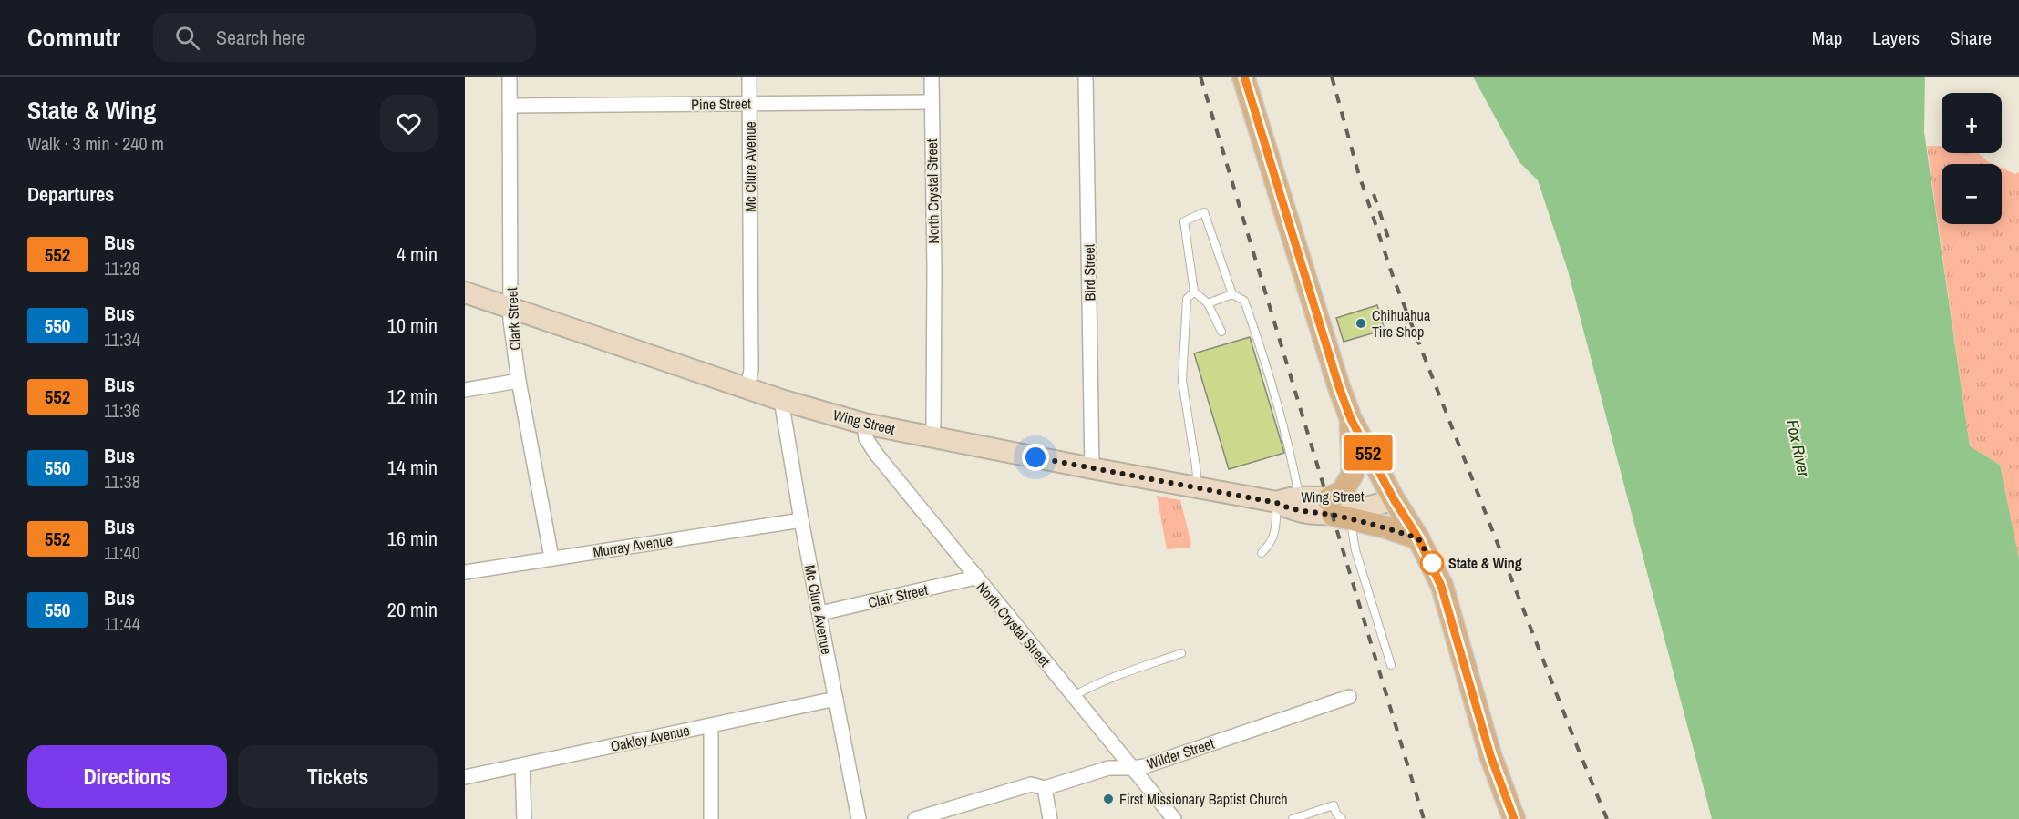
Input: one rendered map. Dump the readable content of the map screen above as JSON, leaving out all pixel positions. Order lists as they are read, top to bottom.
{
  "streets": {
    "street": [
      "Pine Street",
      "Mc Clure Avenue",
      "North Crystal Street",
      "Bird Street",
      "Clark Street",
      "Wing Street",
      "Murray Avenue",
      "Clair Street",
      "Oakley Avenue",
      "Wilder Street"
    ]
  },
  "crossings": [
    ["Pine Street", "Mc Clure Avenue"],
    ["Pine Street", "North Crystal Street"],
    ["Pine Street", "Clark Street"],
    ["Mc Clure Avenue", "Wing Street"],
    ["Mc Clure Avenue", "Murray Avenue"],
    ["Mc Clure Avenue", "Clair Street"],
    ["Mc Clure Avenue", "Oakley Avenue"],
    ["North Crystal Street", "Wing Street"],
    ["North Crystal Street", "Clair Street"],
    ["North Crystal Street", "Wilder Street"],
    ["Bird Street", "Wing Street"],
    ["Clark Street", "Wing Street"],
    ["Clark Street", "Murray Avenue"]
  ],
  "water": ["Fox River"],
  "places": ["Chihuahua Tire Shop", "State & Wing", "First Missionary Baptist Church"],
  "lines": ["bus line 552"],
  "page": {
    "header": "Commutr",
    "search": "Search here",
    "nav": ["Map", "Layers", "Share"],
    "heading": [
      ["State & Wing", "Walk · 3 min · 240 m"],
      "Departures"
    ],
    "on_map": "552",
    "map_buttons": ["+", "−"],
    "list": [
      {
        "mark": "552",
        "name": "Bus",
        "note": "11:28",
        "value": "4 min"
      },
      {
        "mark": "550",
        "name": "Bus",
        "note": "11:34",
        "value": "10 min"
      },
      {
        "mark": "552",
        "name": "Bus",
        "note": "11:36",
        "value": "12 min"
      },
      {
        "mark": "550",
        "name": "Bus",
        "note": "11:38",
        "value": "14 min"
      },
      {
        "mark": "552",
        "name": "Bus",
        "note": "11:40",
        "value": "16 min"
      },
      {
        "mark": "550",
        "name": "Bus",
        "note": "11:44",
        "value": "20 min"
      }
    ],
    "buttons": ["Directions", "Tickets"]
  }
}
